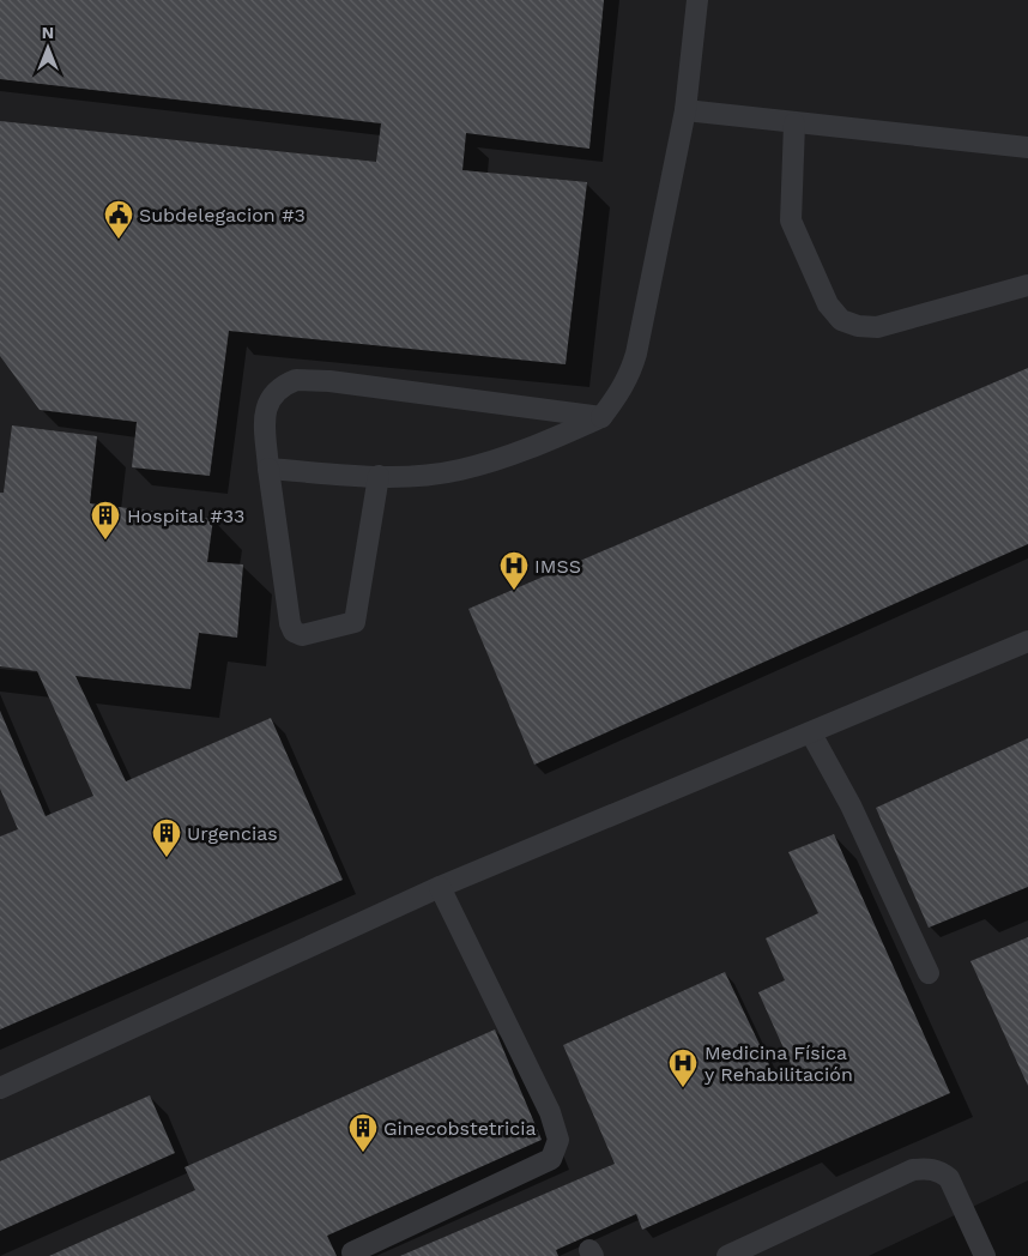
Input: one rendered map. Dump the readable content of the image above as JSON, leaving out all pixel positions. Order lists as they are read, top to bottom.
{
  "places": {
    "public building": ["Subdelegacion #3"],
    "building": ["Hospital #33", "Urgencias", "Ginecobstetricia"],
    "hospital": ["IMSS", "Medicina Física y Rehabilitación"]
  },
  "north": "top"
}
